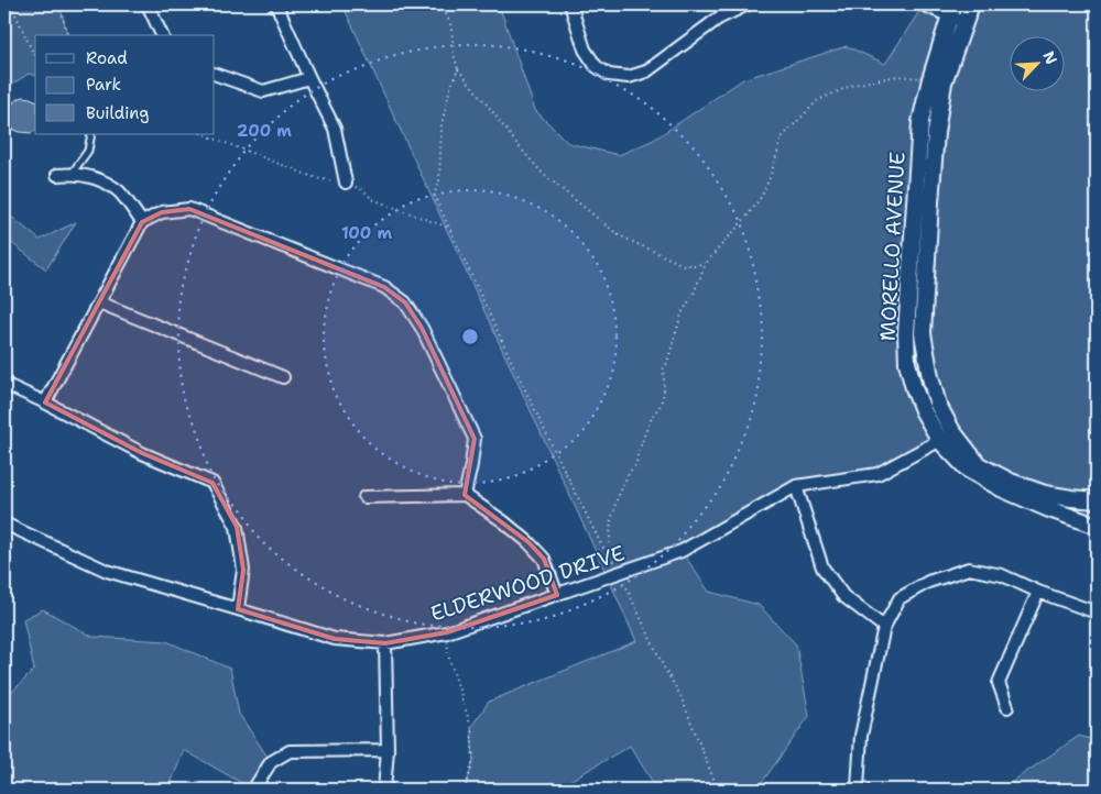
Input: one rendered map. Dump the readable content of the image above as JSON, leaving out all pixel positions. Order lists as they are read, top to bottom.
{
  "streets": {
    "street": ["MORELLO AVENUE", "ELDERWOOD DRIVE"]
  },
  "crossings": [
    ["MORELLO AVENUE", "ELDERWOOD DRIVE"]
  ],
  "legend": ["Road", "Park", "Building"],
  "north": "top right",
  "rings": ["200 m", "100 m"]
}
